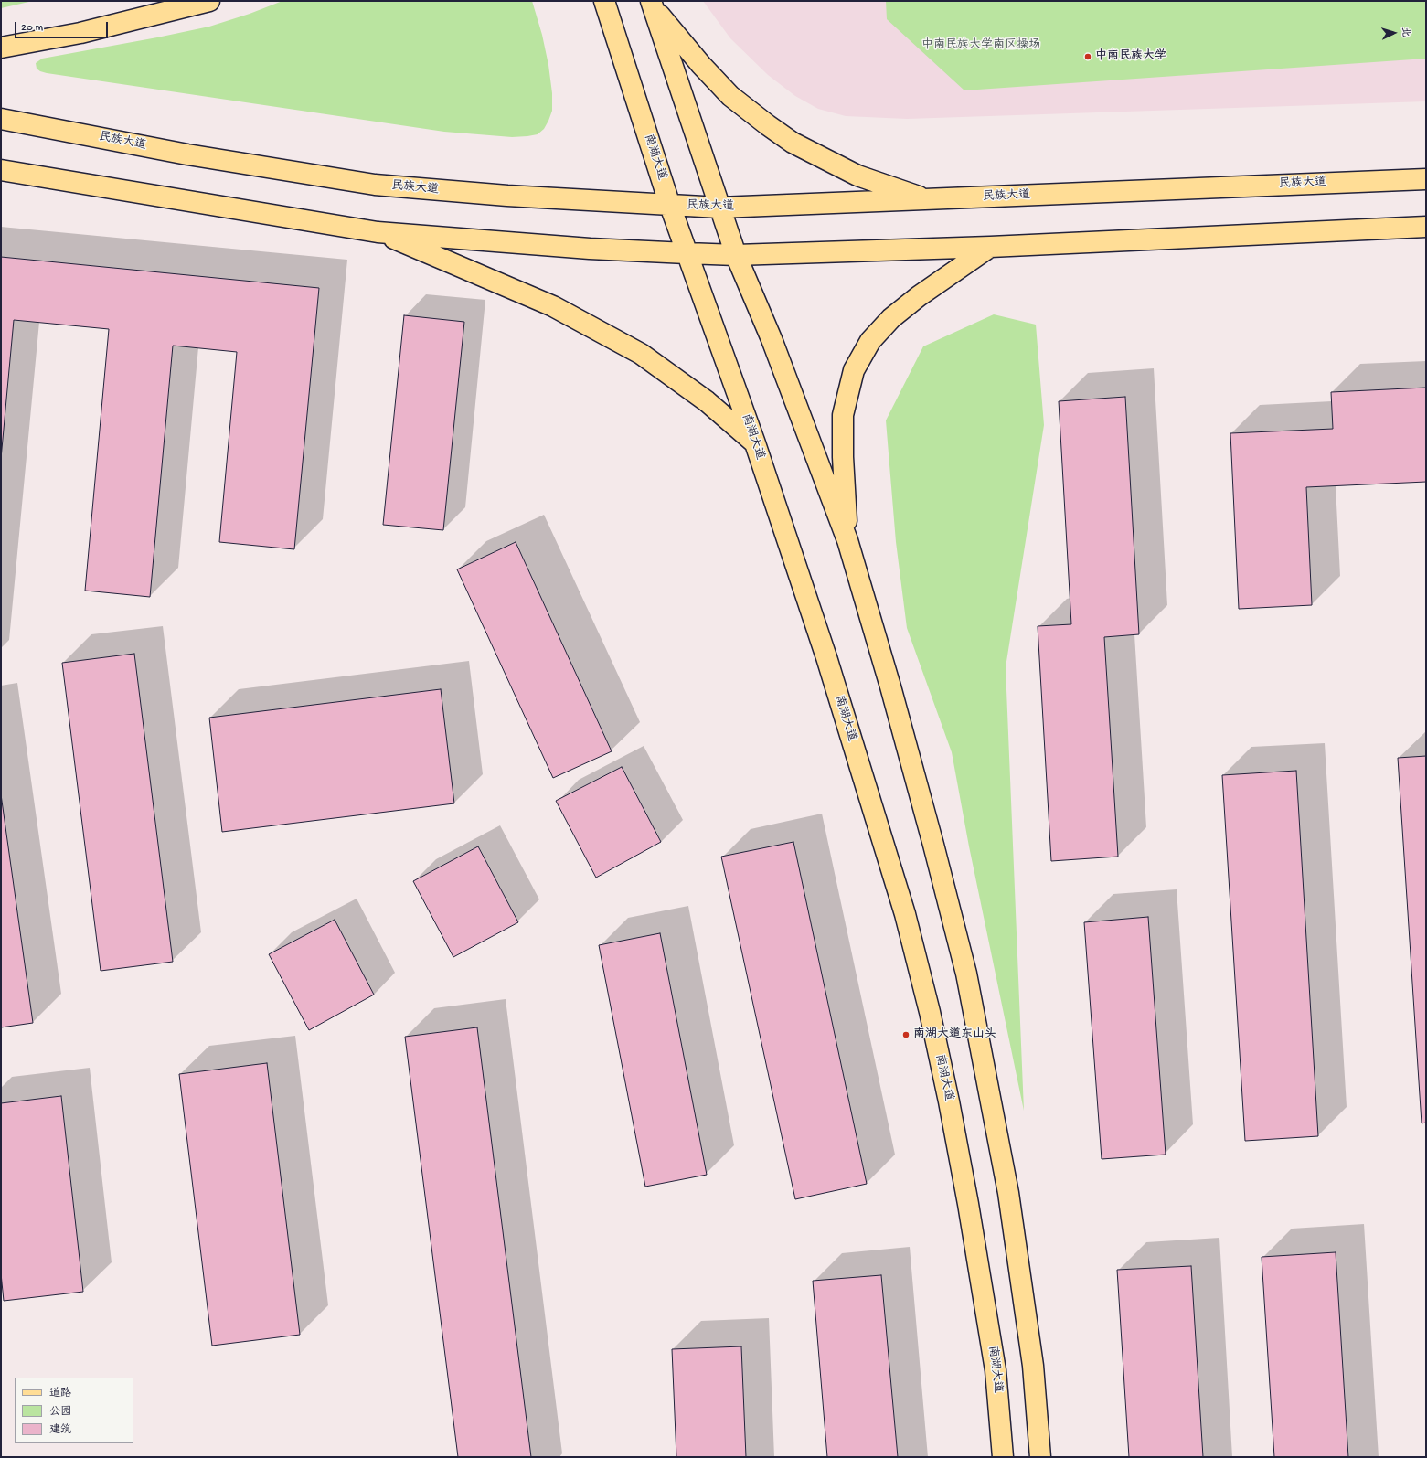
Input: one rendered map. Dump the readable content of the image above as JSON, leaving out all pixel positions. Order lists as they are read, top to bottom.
{
  "streets": {
    "main road": ["民族大道", "南湖大道"]
  },
  "crossings": [
    ["民族大道", "南湖大道"]
  ],
  "parks": ["中南民族大学南区操场"],
  "places": ["中南民族大学", "南湖大道东山头"],
  "legend": ["道路", "公园", "建筑"],
  "scale_bar": "20 m",
  "north": "right"
}
